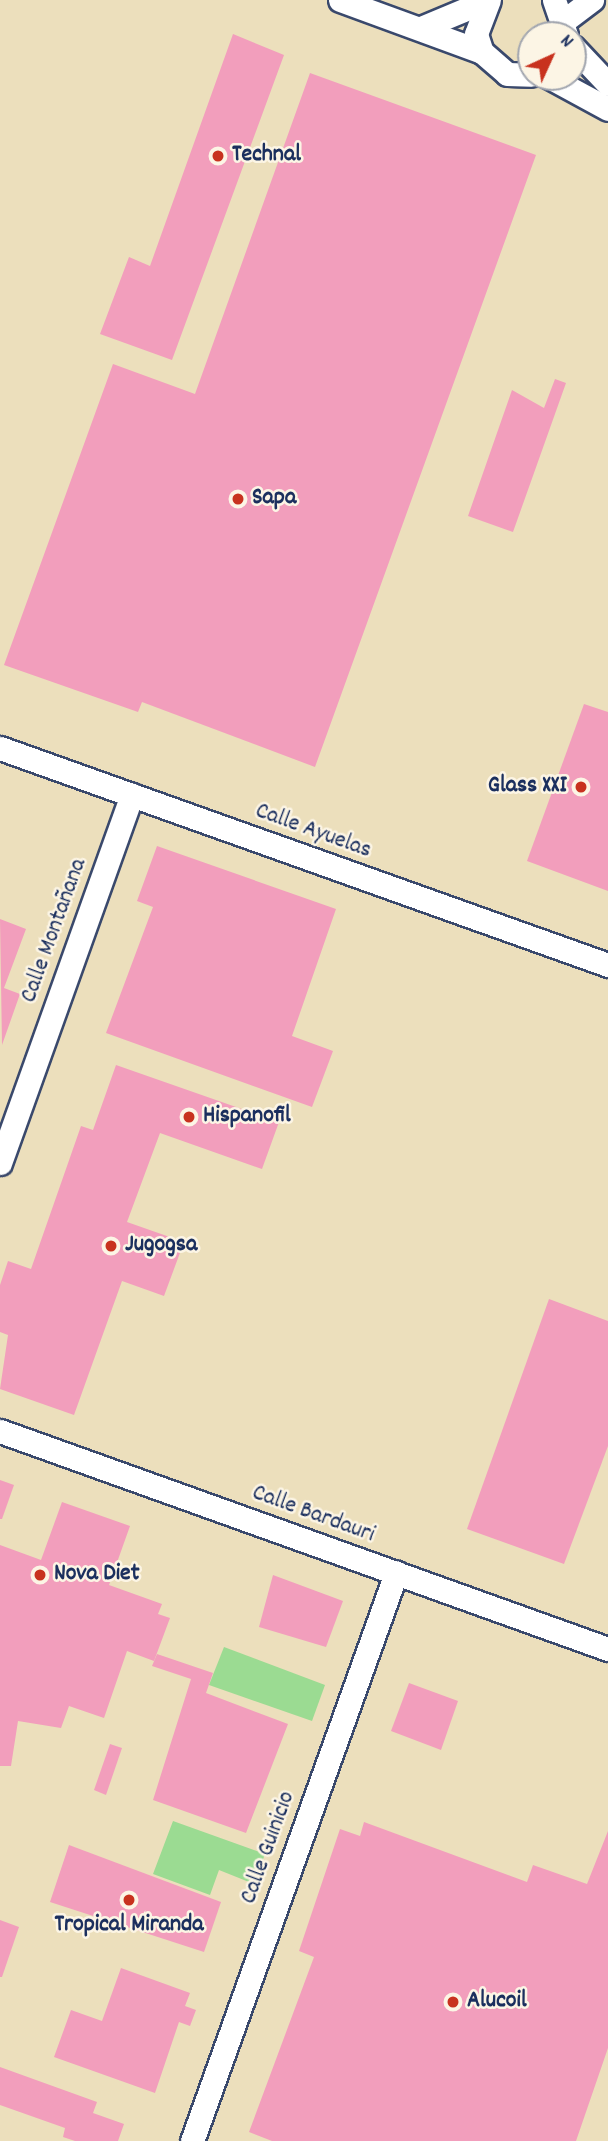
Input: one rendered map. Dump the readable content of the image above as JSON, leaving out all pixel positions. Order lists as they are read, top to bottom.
{
  "streets": {
    "street": [
      "Calle Ayuelas",
      "Calle Montañana",
      "Calle Bardauri",
      "Calle Guinicio"
    ]
  },
  "crossings": [
    ["Calle Ayuelas", "Calle Montañana"],
    ["Calle Bardauri", "Calle Guinicio"]
  ],
  "places": [
    "Technal",
    "Sapa",
    "Glass XXI",
    "Hispanofil",
    "Jugogsa",
    "Nova Diet",
    "Tropical Miranda",
    "Alucoil"
  ],
  "north": "top right"
}
